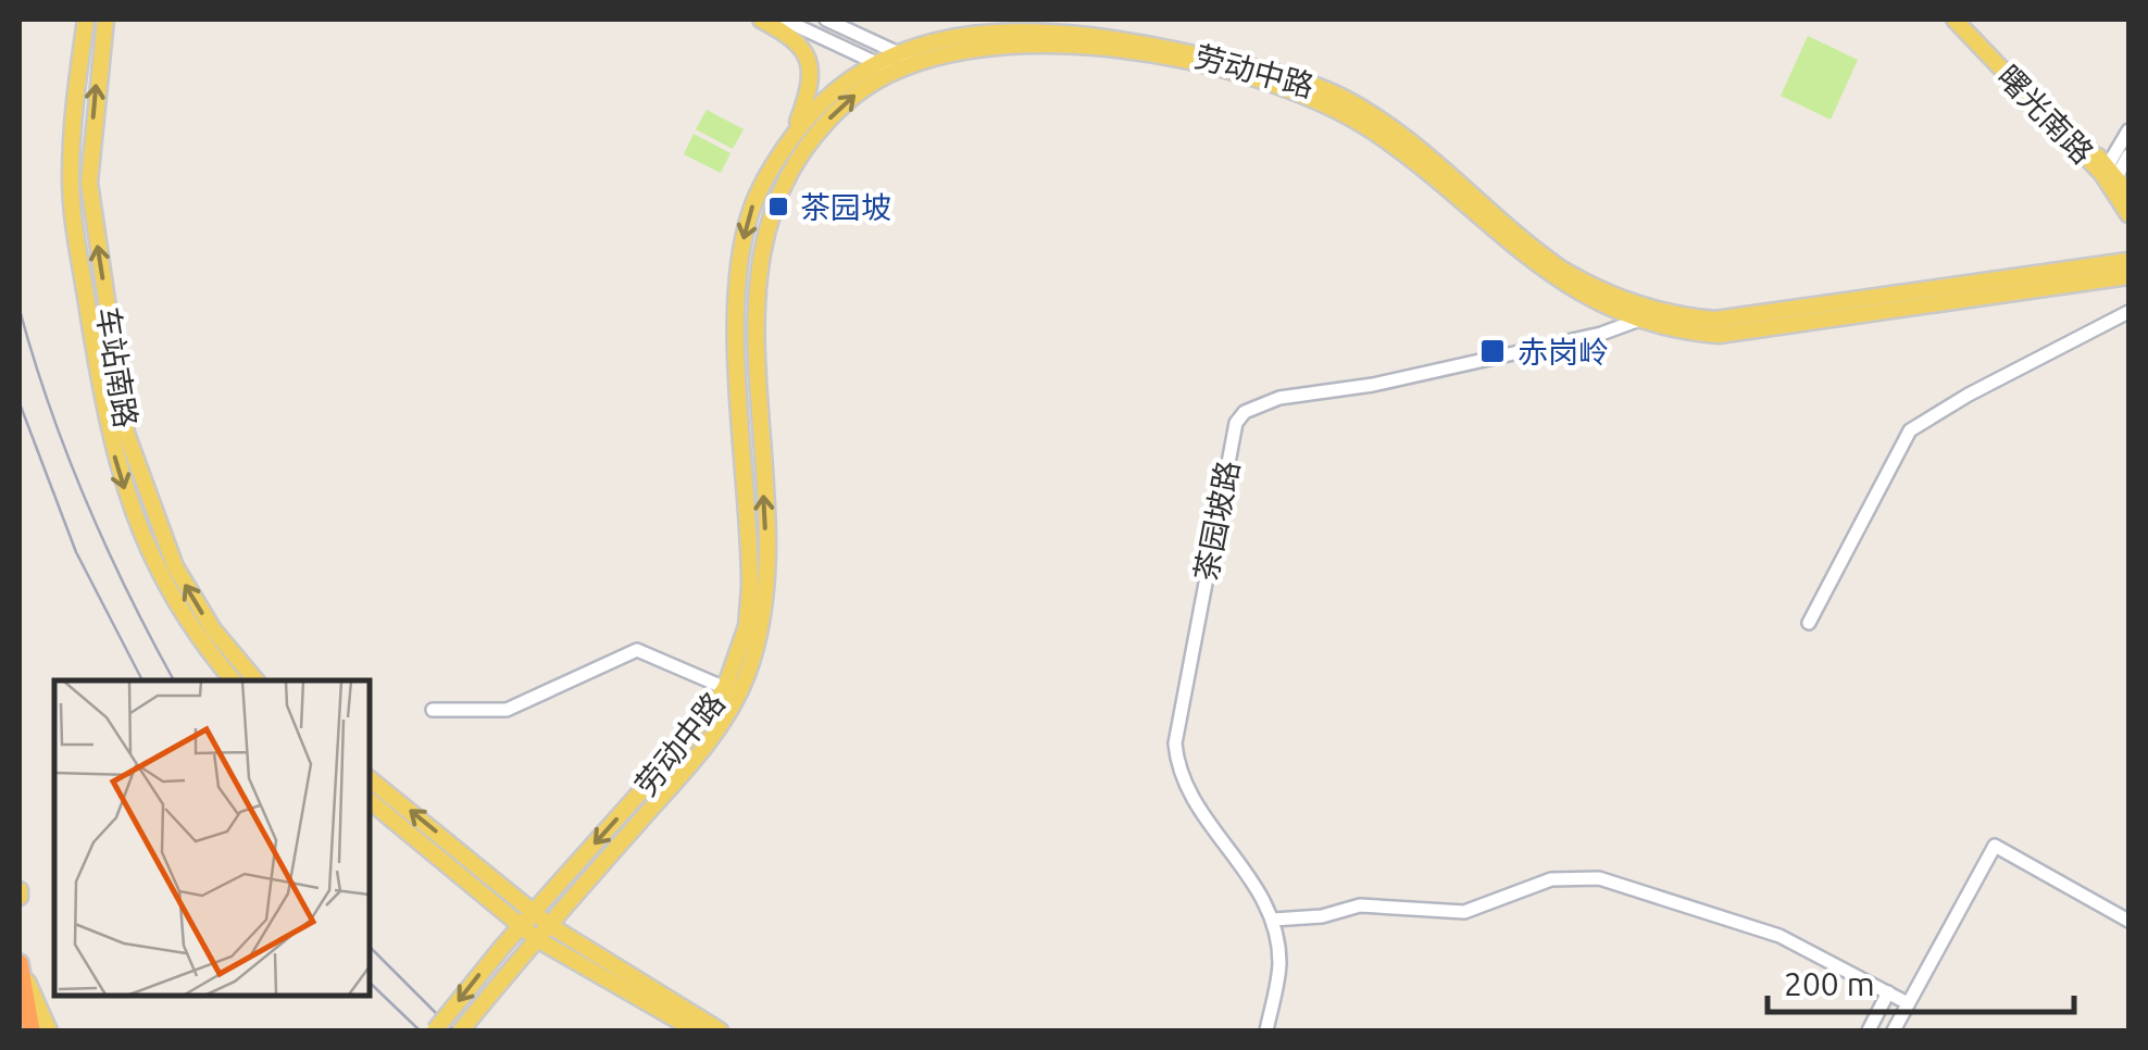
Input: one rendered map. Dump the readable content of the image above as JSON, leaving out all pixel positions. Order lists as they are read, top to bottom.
{
  "streets": {
    "main road": ["劳动中路", "曙光南路", "车站南路"],
    "street": ["茶园坡路"]
  },
  "crossings": [
    ["劳动中路", "茶园坡路"]
  ],
  "places": {
    "transit": ["茶园坡", "赤岗岭"]
  },
  "scale_bar": "200 m"
}
